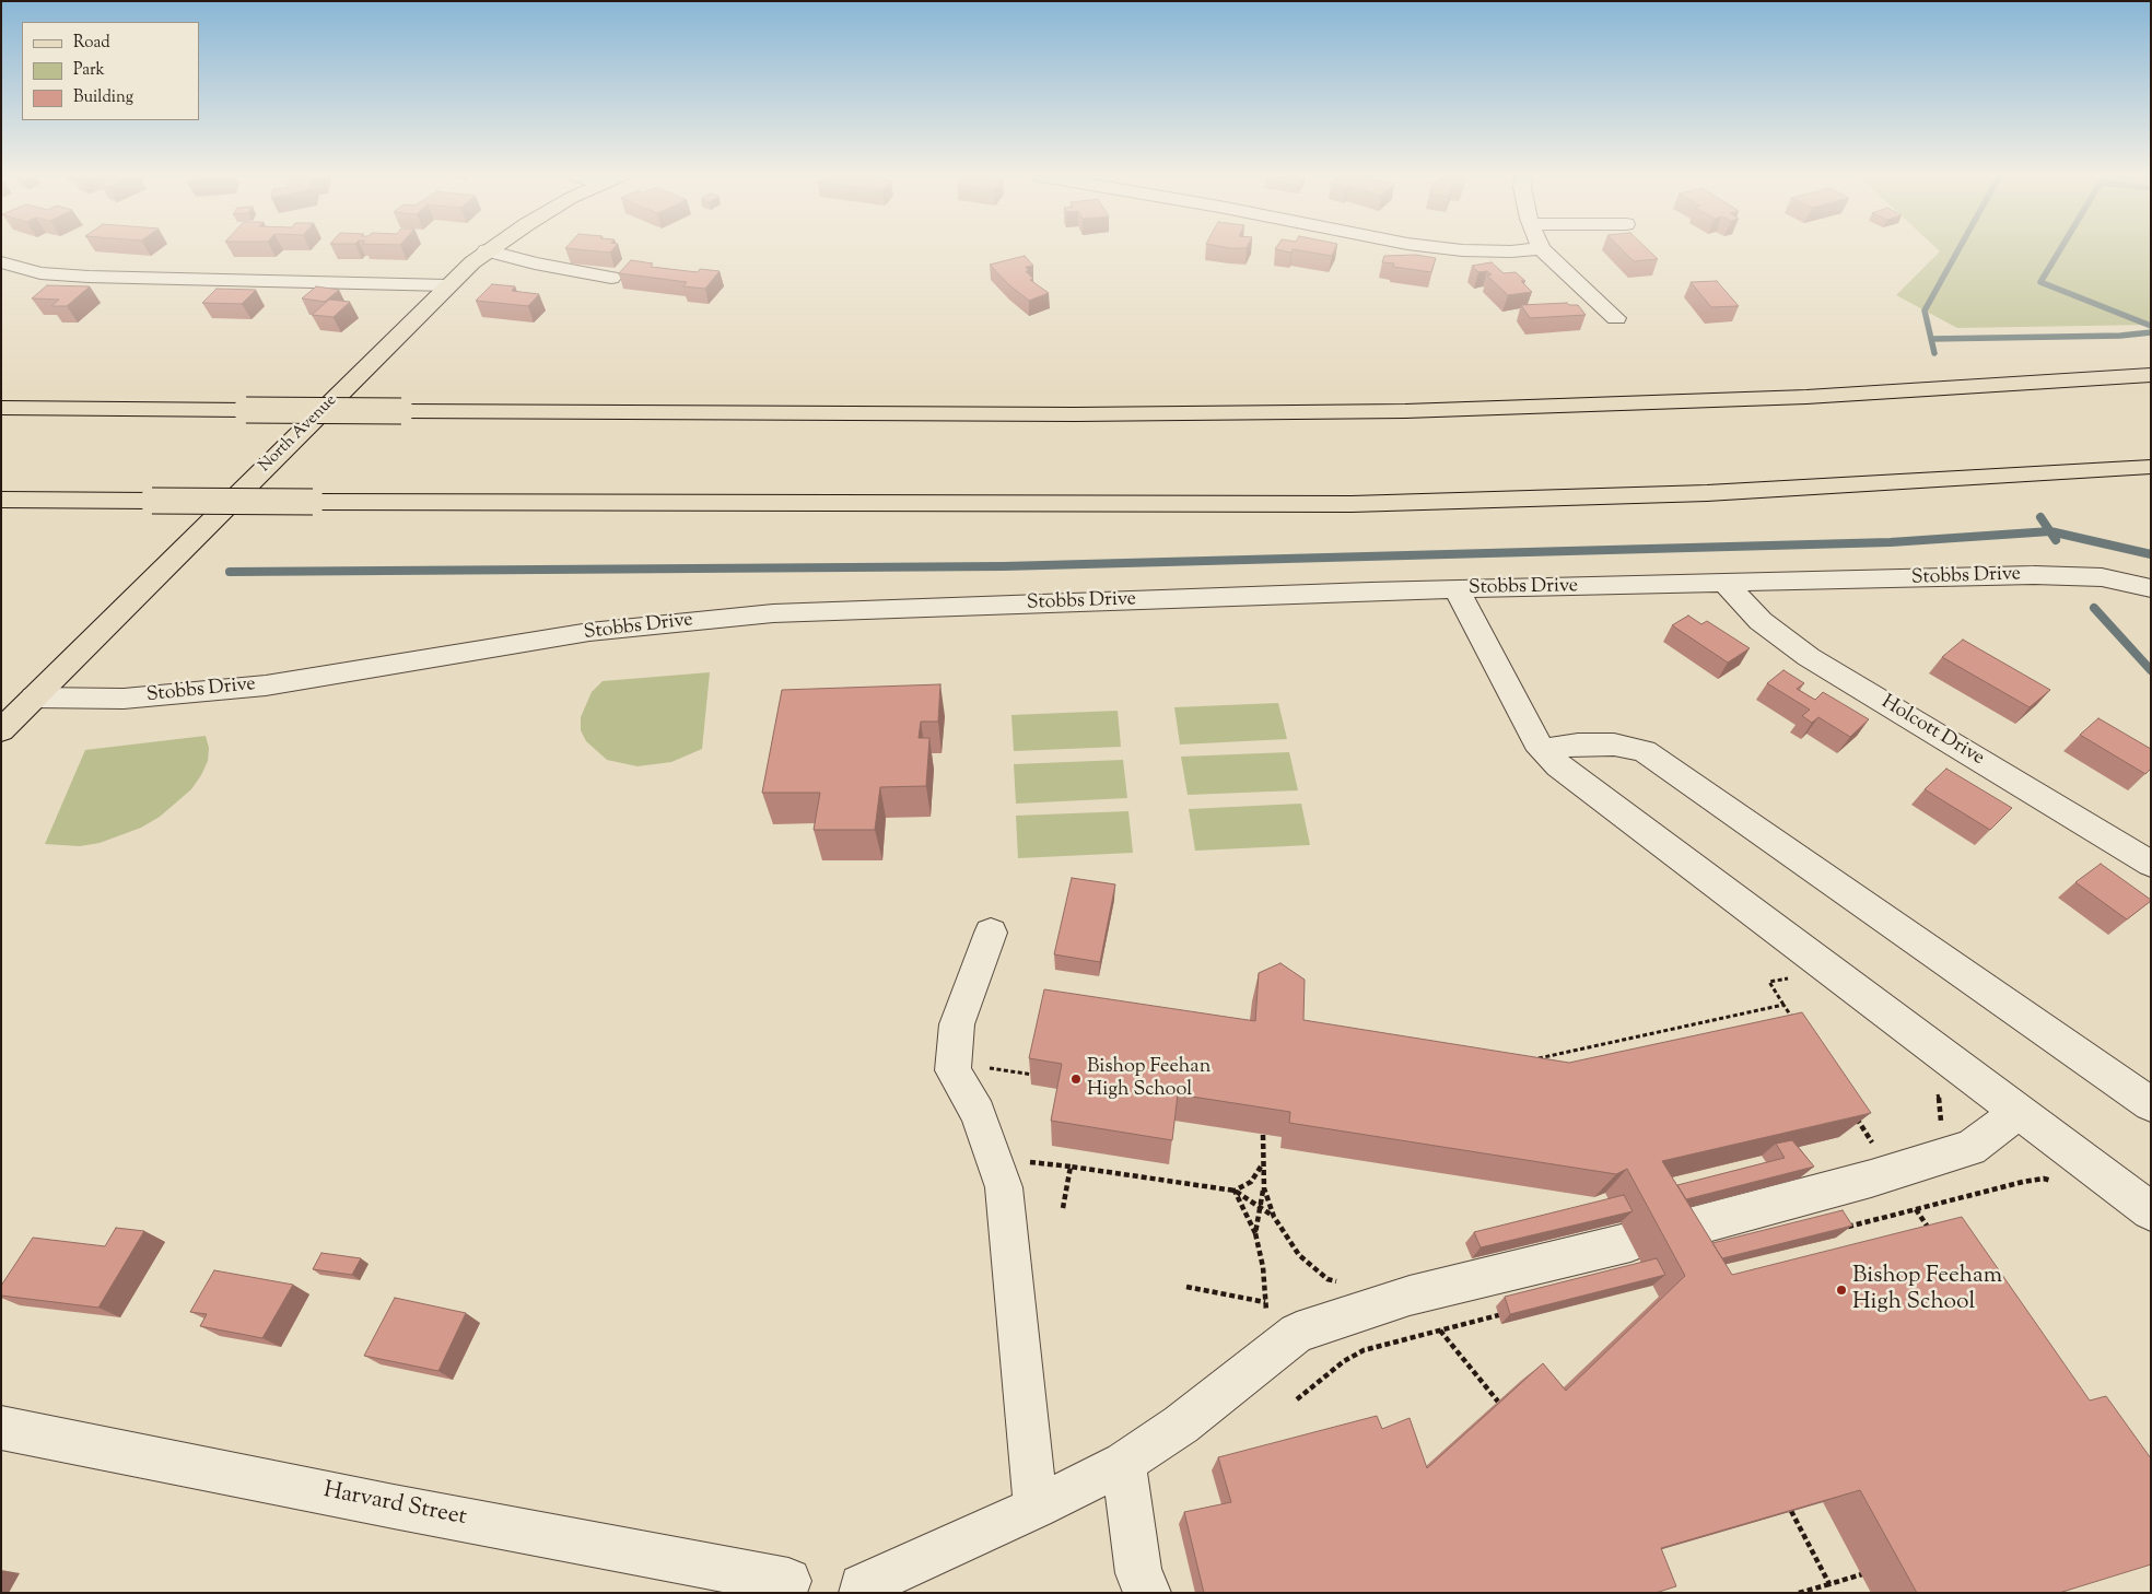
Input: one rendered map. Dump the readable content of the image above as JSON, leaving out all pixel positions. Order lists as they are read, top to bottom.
{
  "streets": {
    "main road": ["North Avenue"],
    "street": ["Stobbs Drive", "Holcott Drive", "Harvard Street"]
  },
  "crossings": [
    ["North Avenue", "Stobbs Drive"],
    ["Stobbs Drive", "Holcott Drive"]
  ],
  "places": ["Bishop Feehan High School", "Bishop Feeham High School"],
  "legend": ["Road", "Park", "Building"]
}
